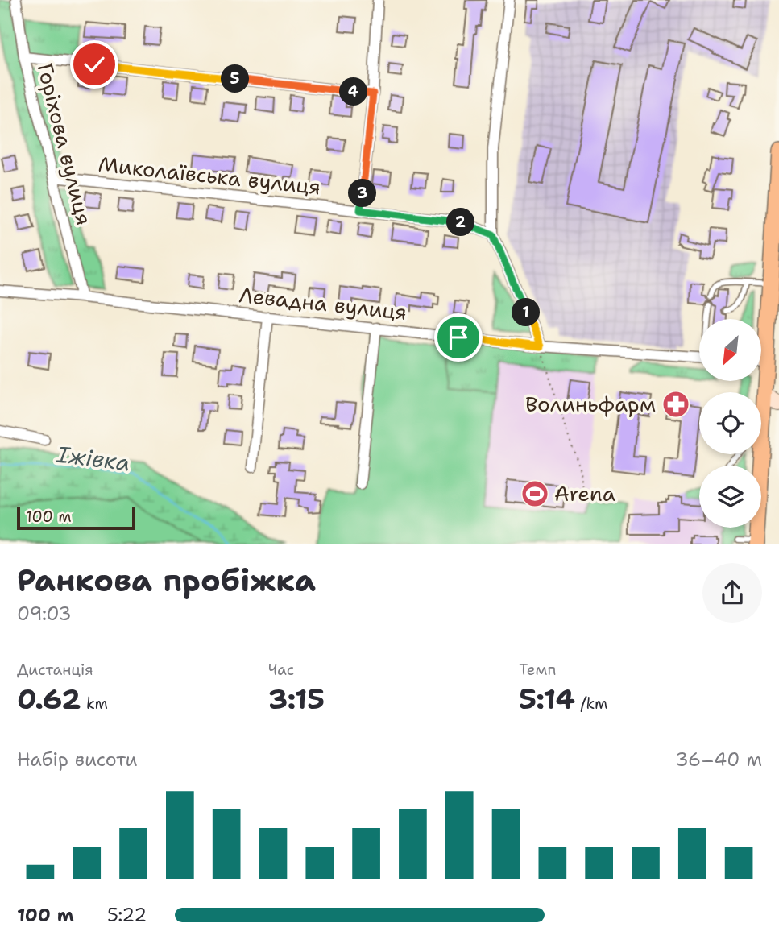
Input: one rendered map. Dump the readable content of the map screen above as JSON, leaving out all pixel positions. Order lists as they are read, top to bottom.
{
  "streets": {
    "street": ["Горіхова вулиця", "Миколаївська вулиця", "Левадна вулиця"]
  },
  "crossings": [
    ["Горіхова вулиця", "Миколаївська вулиця"],
    ["Горіхова вулиця", "Левадна вулиця"]
  ],
  "water": ["Іжівка"],
  "places": {
    "pharmacy": ["Волиньфарм"],
    "sports": ["Arena"]
  },
  "scale_bar": "100 m",
  "north": "bottom left",
  "page": {
    "pins": [
      "5",
      "4",
      "3",
      "2",
      "1"
    ],
    "scale": "100 m",
    "heading": ["Ранкова пробіжка", "09:03"],
    "stats": [
      ["Дистанція", "0.62 km"],
      ["Час", "3:15"],
      ["Темп", "5:14 /km"]
    ],
    "chart": ["Набір висоти", "36–40 m"],
    "list": [
      {
        "name": "100 m",
        "note": "5:22"
      }
    ]
  }
}
